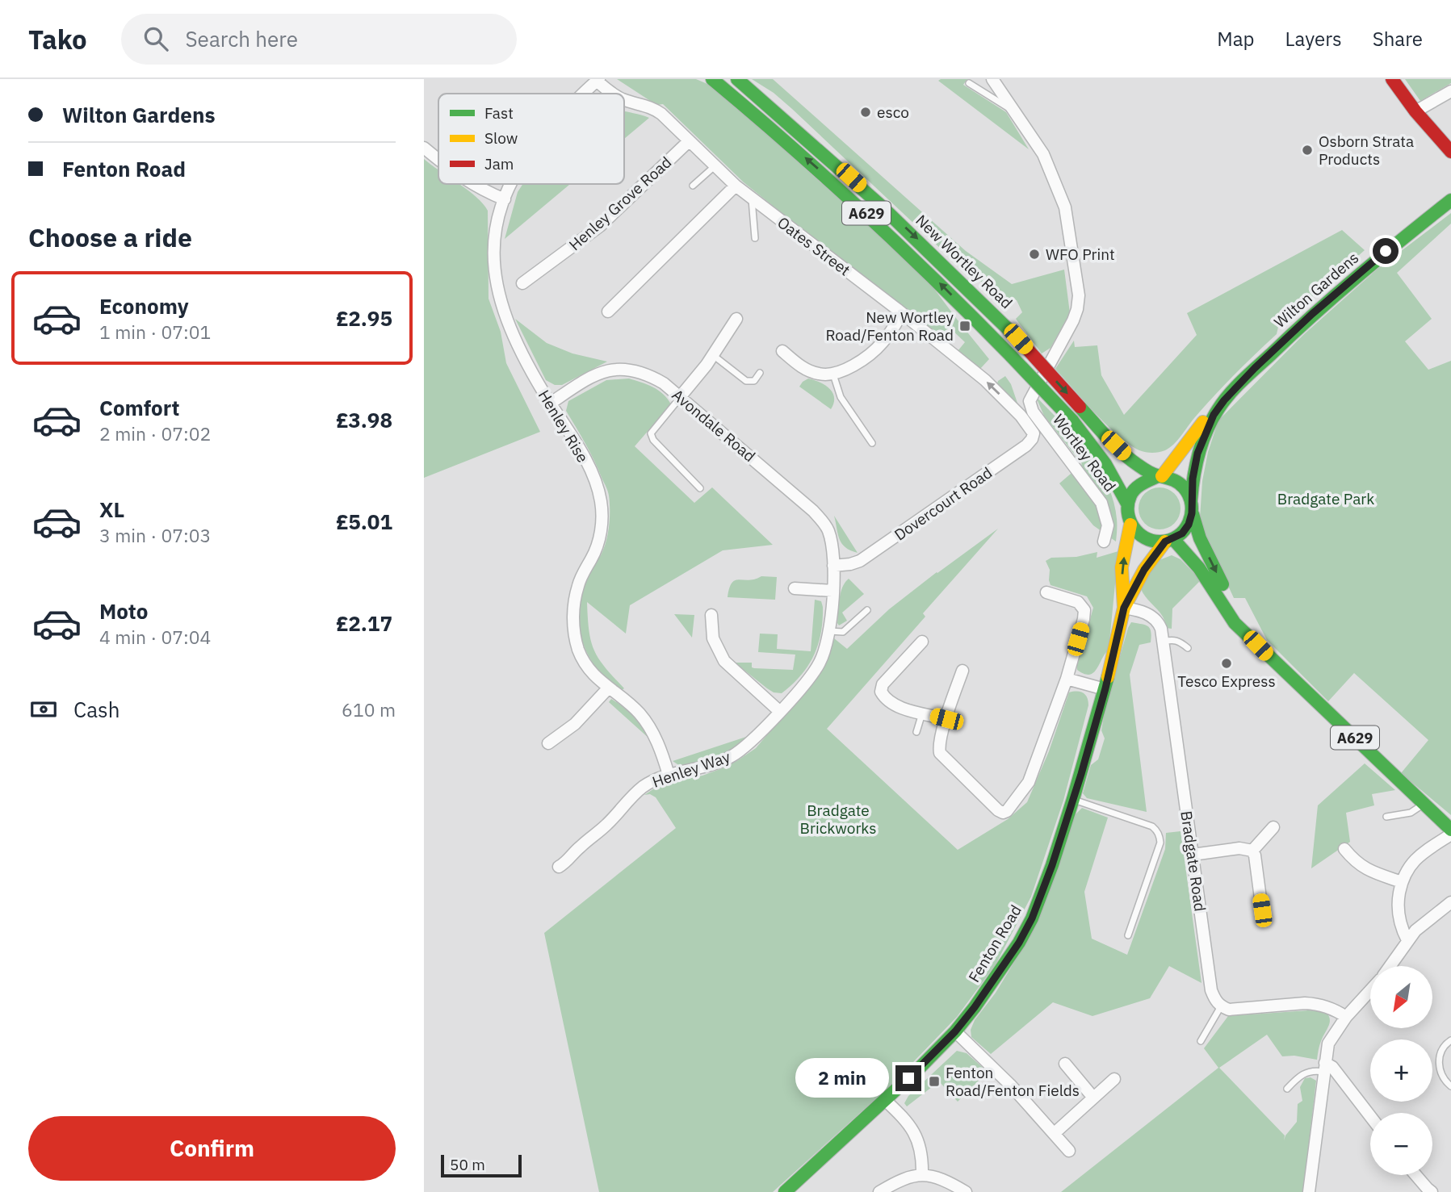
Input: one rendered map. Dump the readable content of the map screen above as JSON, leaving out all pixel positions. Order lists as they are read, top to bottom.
{
  "streets": {
    "main road": [
      "A629",
      "New Wortley Road",
      "Wilton Gardens",
      "Fenton Road"
    ],
    "street": [
      "Henley Grove Road",
      "Oates Street",
      "Avondale Road",
      "Henley Rise",
      "Wortley Road",
      "Dovercourt Road",
      "Henley Way",
      "Bradgate Road"
    ]
  },
  "crossings": [
    ["Henley Grove Road", "Oates Street"],
    ["A629", "New Wortley Road"],
    ["A629", "Wilton Gardens"],
    ["A629", "Fenton Road"],
    ["Oates Street", "Henley Rise"],
    ["Oates Street", "Dovercourt Road"],
    ["New Wortley Road", "Wilton Gardens"],
    ["New Wortley Road", "Fenton Road"],
    ["Wilton Gardens", "Fenton Road"],
    ["Avondale Road", "Henley Rise"],
    ["Avondale Road", "Dovercourt Road"],
    ["Avondale Road", "Henley Way"],
    ["Henley Rise", "Henley Way"],
    ["Dovercourt Road", "Henley Way"],
    ["Bradgate Road", "Fenton Road"]
  ],
  "parks": ["Bradgate Park", "Bradgate Brickworks"],
  "places": {
    "other": [
      "esco",
      "Osborn Strata Products",
      "WFO Print",
      "Tesco Express"
    ],
    "transit": ["New Wortley Road/Fenton Road", "Fenton Road/Fenton Fields"]
  },
  "legend": ["Fast", "Slow", "Jam"],
  "scale_bar": "50 m",
  "north": "bottom left",
  "page": {
    "header": "Tako",
    "search": "Search here",
    "nav": ["Map", "Layers", "Share"],
    "banner": ["Wilton Gardens", "Fenton Road"],
    "heading": "Choose a ride",
    "list": [
      {
        "name": "Economy",
        "note": "1 min · 07:01",
        "value": "£2.95"
      },
      {
        "name": "Comfort",
        "note": "2 min · 07:02",
        "value": "£3.98"
      },
      {
        "name": "XL",
        "note": "3 min · 07:03",
        "value": "£5.01"
      },
      {
        "name": "Moto",
        "note": "4 min · 07:04",
        "value": "£2.17"
      }
    ],
    "pay": ["Cash", "610 m"],
    "map_buttons": ["+", "−"],
    "bubble": "2 min",
    "buttons": "Confirm",
    "scale": "50 m"
  }
}
